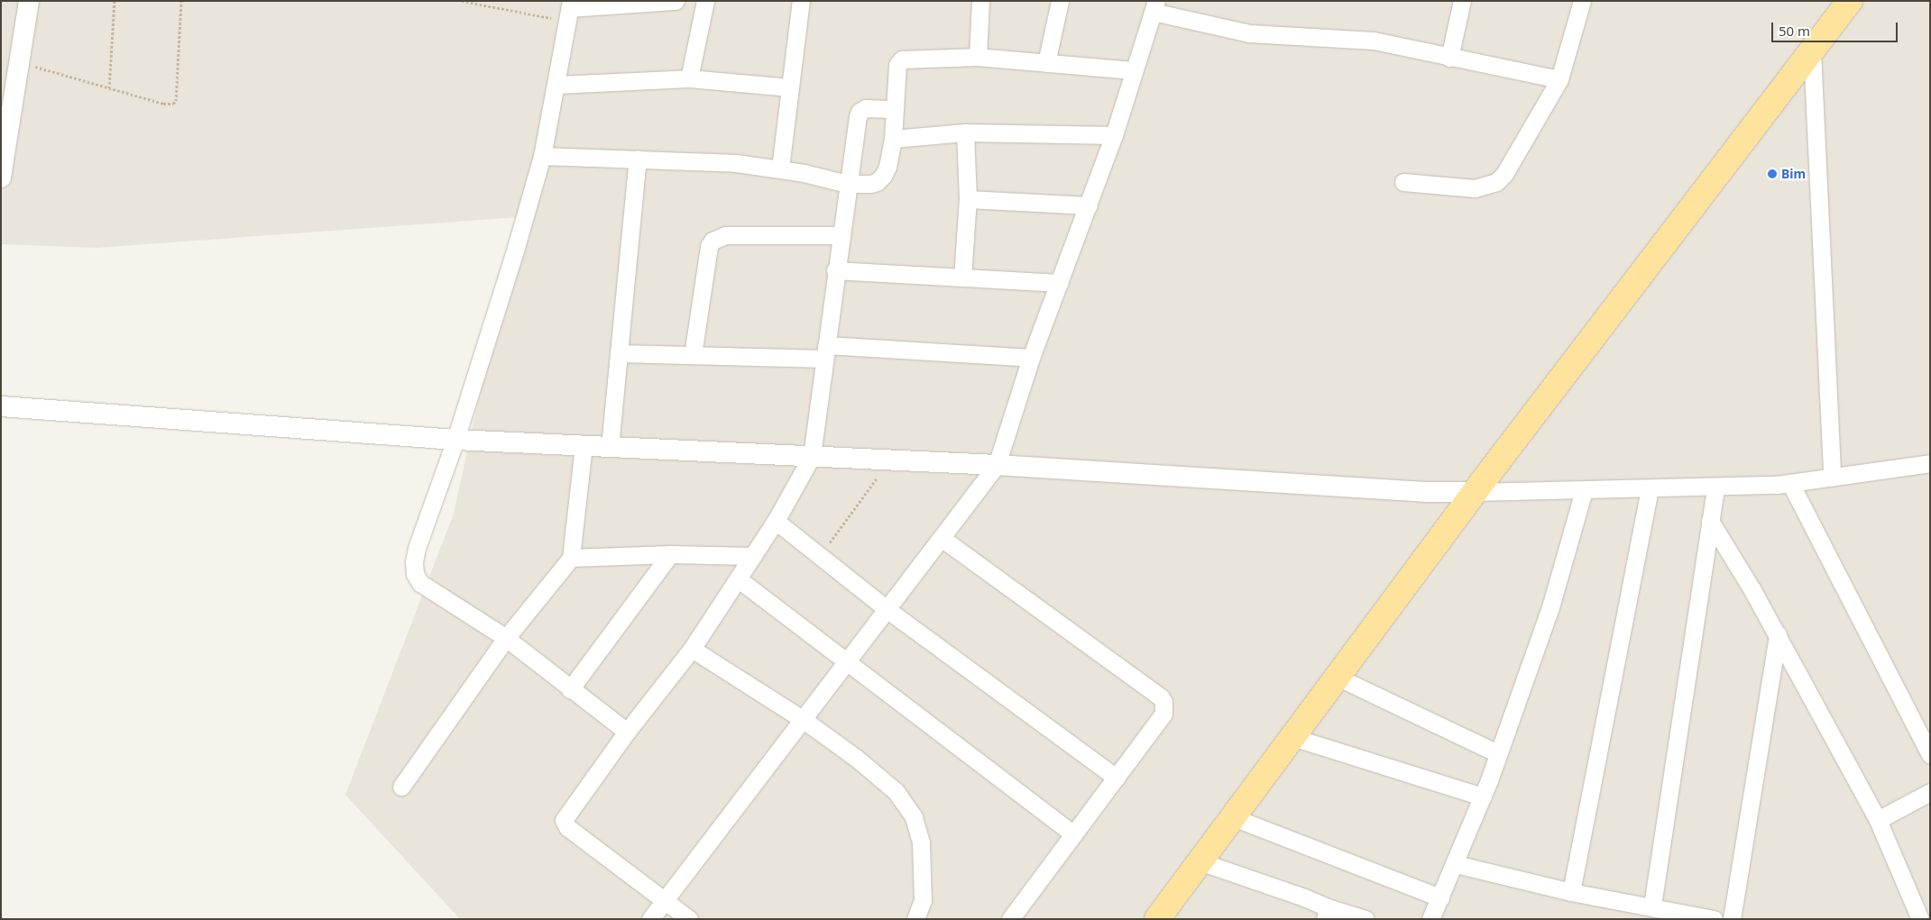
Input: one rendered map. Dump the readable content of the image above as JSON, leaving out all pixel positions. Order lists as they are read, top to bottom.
{
  "places": ["Bim"],
  "scale_bar": "50 m"
}
